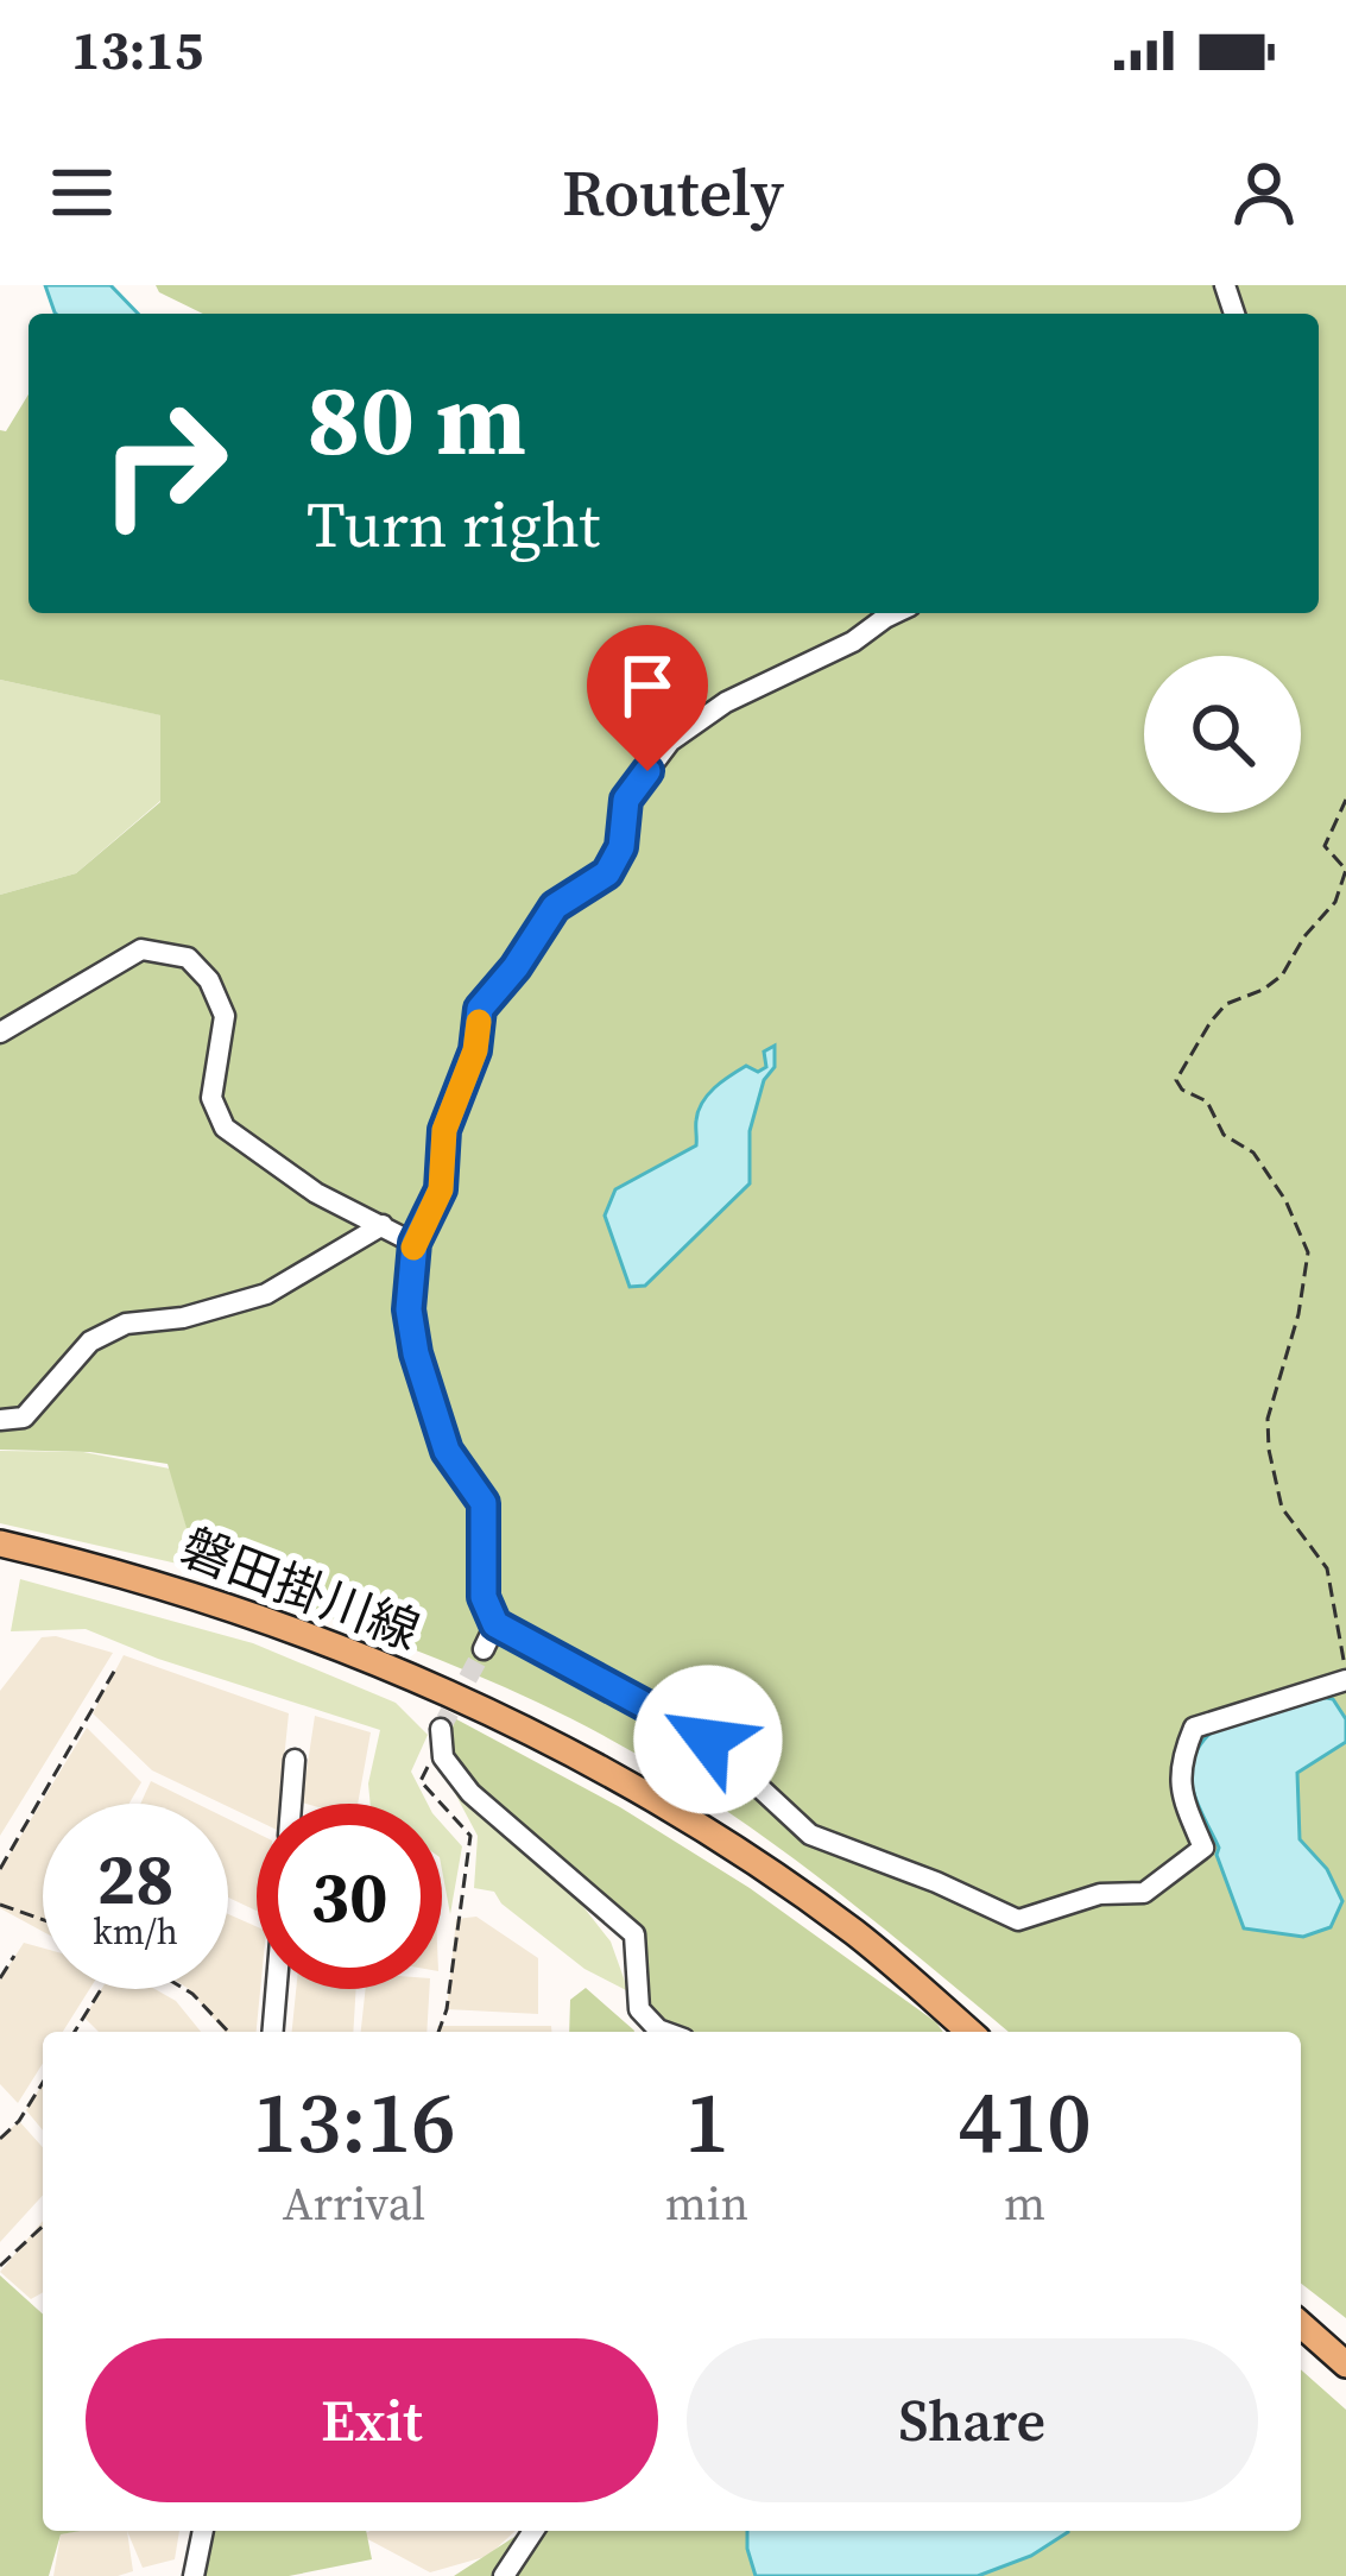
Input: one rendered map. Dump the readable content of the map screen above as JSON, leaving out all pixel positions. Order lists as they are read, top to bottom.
{
  "streets": {
    "main road": ["磐田掛川線"]
  },
  "page": {
    "status": "13:15",
    "header": "Routely",
    "turn": ["80 m", "Turn right"],
    "speed": "28 km/h",
    "limit": "30",
    "eta": [
      "13:16",
      "Arrival",
      "1",
      "min",
      "410",
      "m"
    ],
    "buttons": ["Exit", "Share"]
  }
}
